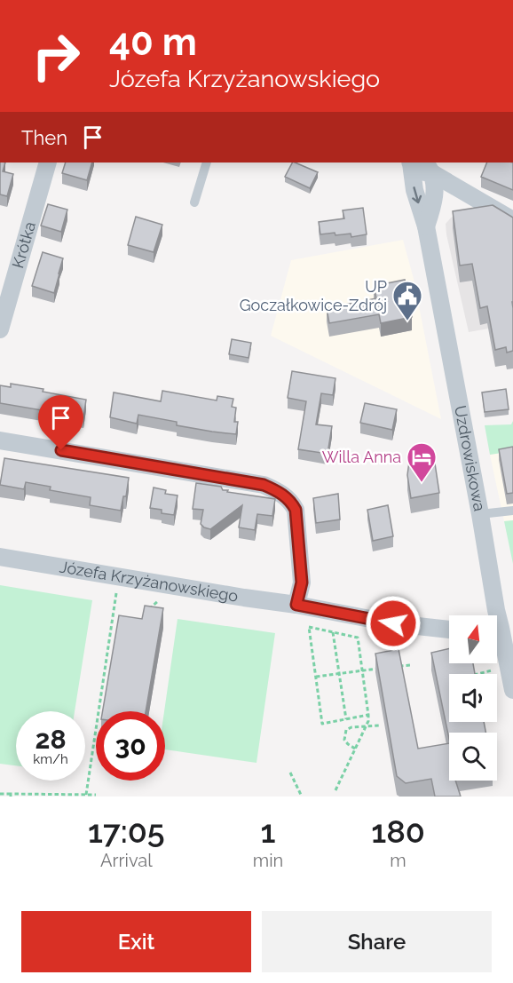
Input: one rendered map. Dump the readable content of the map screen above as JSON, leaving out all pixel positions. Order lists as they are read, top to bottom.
{
  "streets": {
    "street": ["Krótka", "Uzdrowiskowa", "Józefa Krzyżanowskiego"]
  },
  "places": {
    "public building": ["UP Goczałkowice-Zdrój"],
    "hotel": ["Willa Anna"]
  },
  "north": "top",
  "page": {
    "turn": ["40 m", "Józefa Krzyżanowskiego"],
    "then": "Then",
    "speed": "28 km/h",
    "limit": "30",
    "eta": [
      "17:05",
      "Arrival",
      "1",
      "min",
      "180",
      "m"
    ],
    "buttons": ["Exit", "Share"]
  }
}
